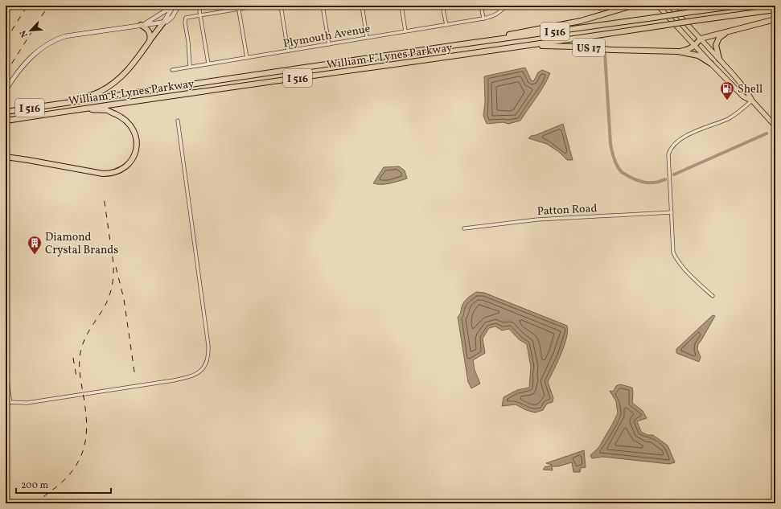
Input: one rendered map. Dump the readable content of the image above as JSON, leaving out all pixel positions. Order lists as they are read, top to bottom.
{
  "streets": {
    "highway": ["I 516", "US 17", "William F. Lynes Parkway"],
    "street": ["Plymouth Avenue", "Patton Road"]
  },
  "crossings": [
    ["US 17", "William F. Lynes Parkway"]
  ],
  "places": {
    "fuel station": ["Shell"],
    "building": ["Diamond Crystal Brands"]
  },
  "scale_bar": "200 m",
  "north": "bottom left"
}
